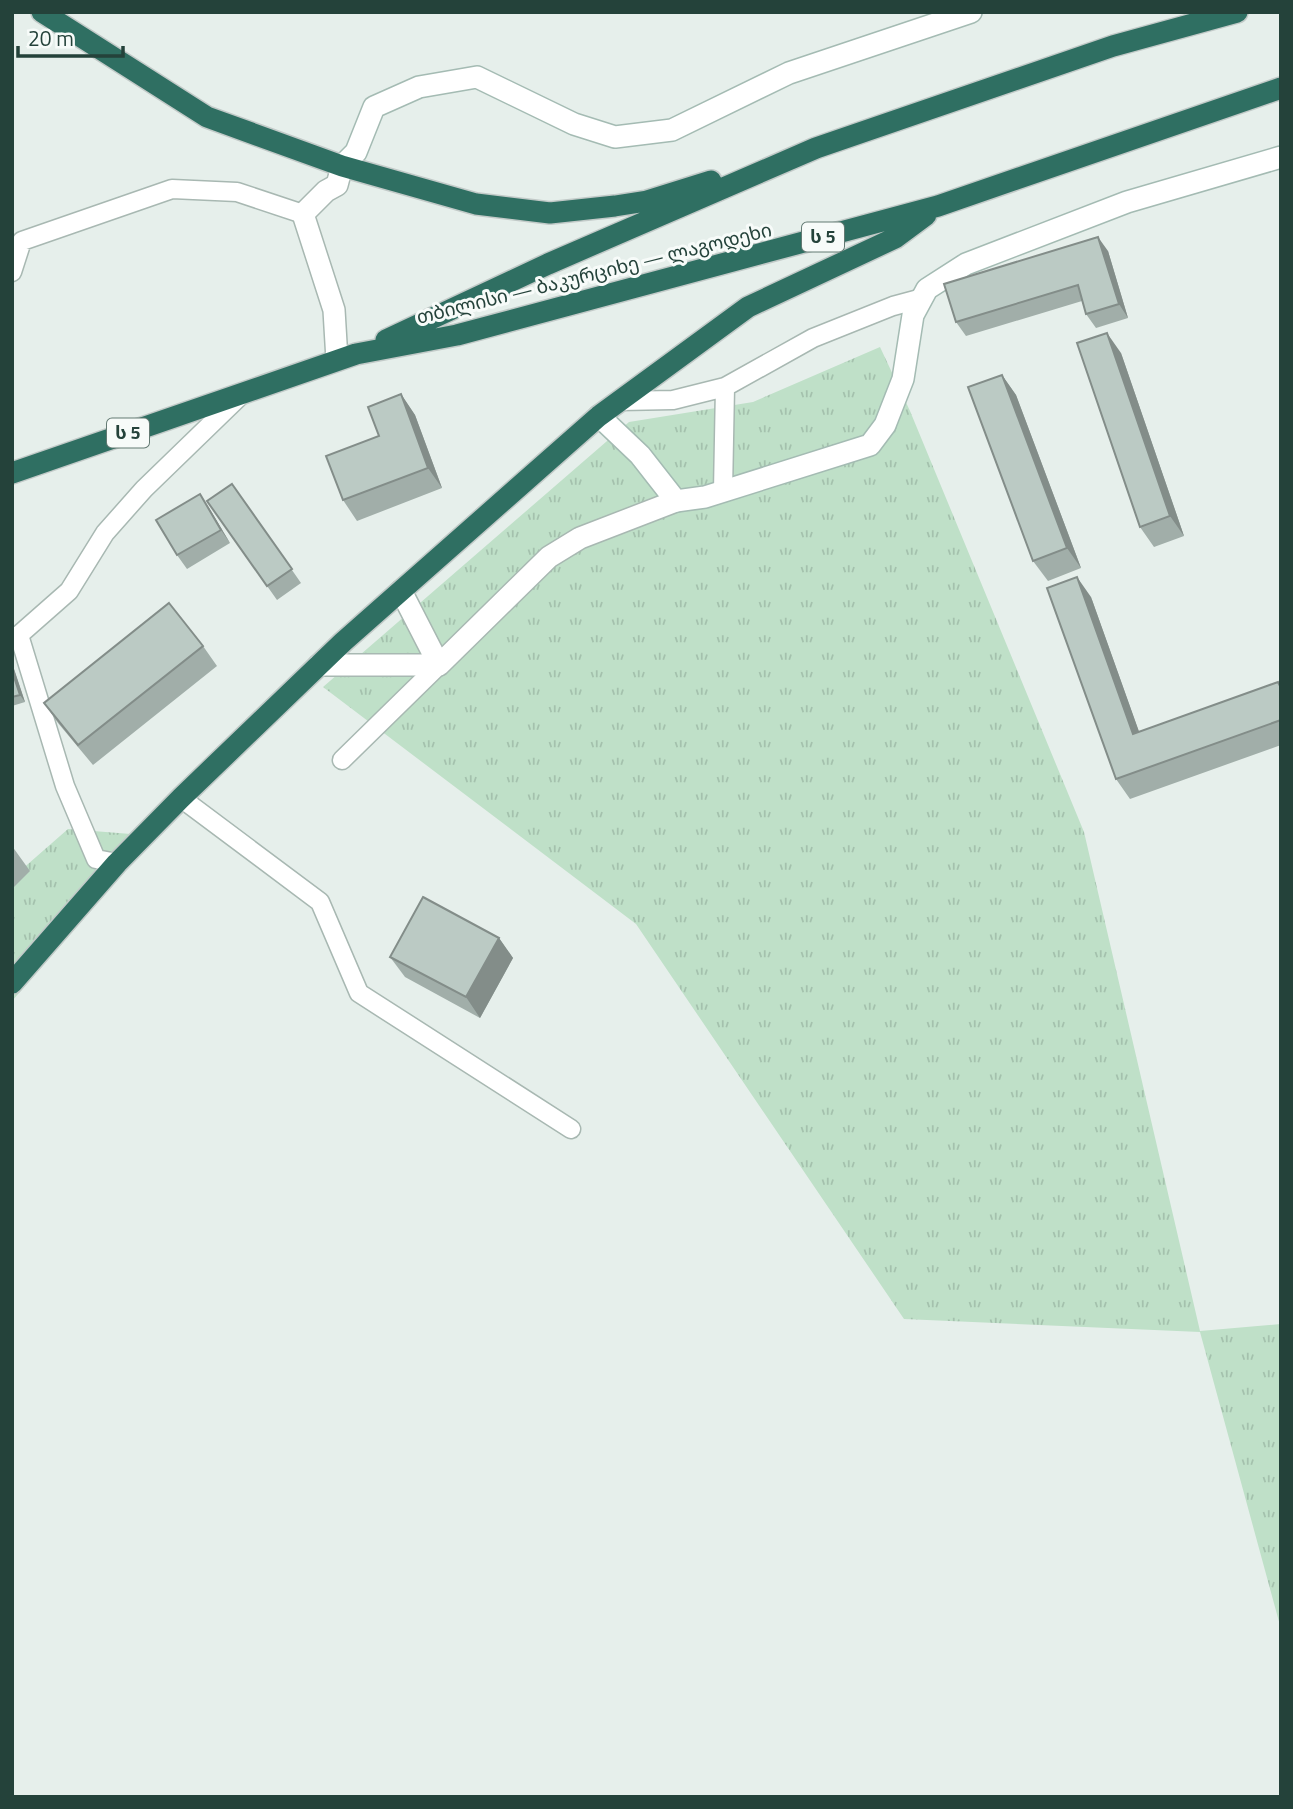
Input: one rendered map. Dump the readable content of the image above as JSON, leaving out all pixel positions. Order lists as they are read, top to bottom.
{
  "streets": {
    "highway": ["ს 5", "თბილისი — ბაკურციხე — ლაგოდეხი"]
  },
  "scale_bar": "20 m"
}
